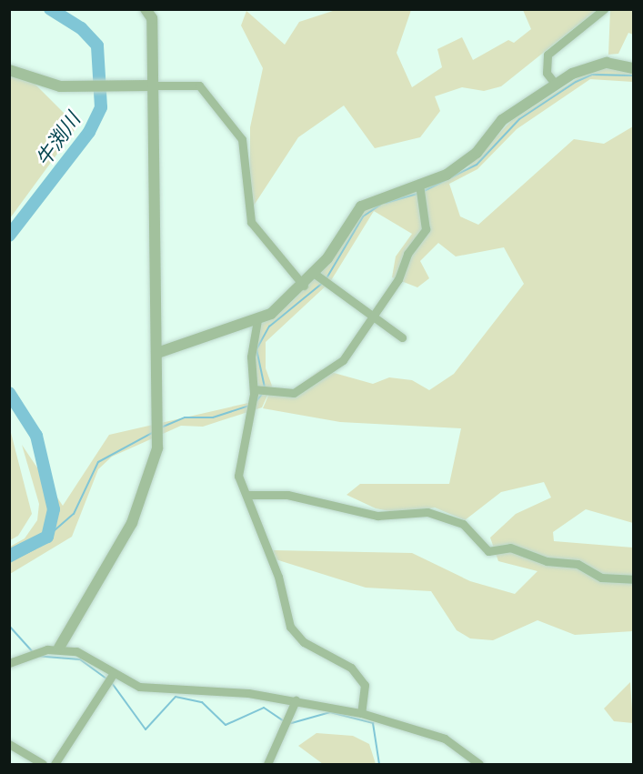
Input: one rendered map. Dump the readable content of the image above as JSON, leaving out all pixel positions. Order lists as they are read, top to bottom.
{
  "water": ["牛渕川"]
}
